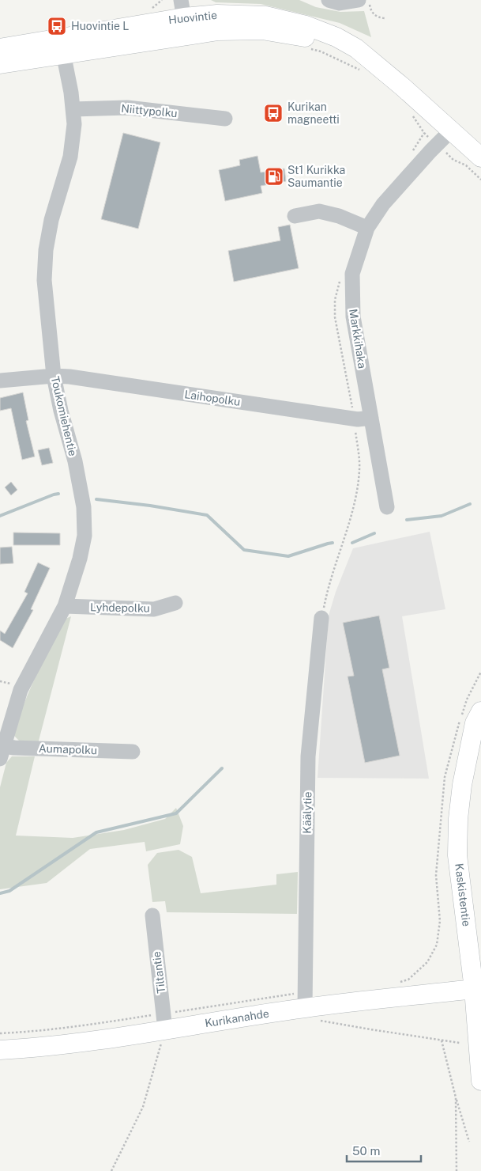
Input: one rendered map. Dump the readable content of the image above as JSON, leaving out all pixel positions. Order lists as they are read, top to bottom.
{
  "streets": {
    "main road": ["Huovintie", "Kaskistentie", "Kurikanahde"],
    "street": [
      "Niittypolku",
      "Markkihaka",
      "Laihopolku",
      "Toukomiehentie",
      "Lyhdepolku",
      "Aumapolku",
      "Käälytie",
      "Tiltantie"
    ]
  },
  "crossings": [
    ["Huovintie", "Markkihaka"],
    ["Huovintie", "Toukomiehentie"],
    ["Niittypolku", "Toukomiehentie"],
    ["Markkihaka", "Laihopolku"],
    ["Laihopolku", "Toukomiehentie"],
    ["Toukomiehentie", "Lyhdepolku"],
    ["Toukomiehentie", "Aumapolku"],
    ["Käälytie", "Kurikanahde"],
    ["Kaskistentie", "Kurikanahde"],
    ["Tiltantie", "Kurikanahde"]
  ],
  "places": {
    "bus stop": ["Huovintie L", "Kurikan magneetti"],
    "fuel station": ["St1 Kurikka Saumantie"]
  },
  "scale_bar": "50 m"
}
